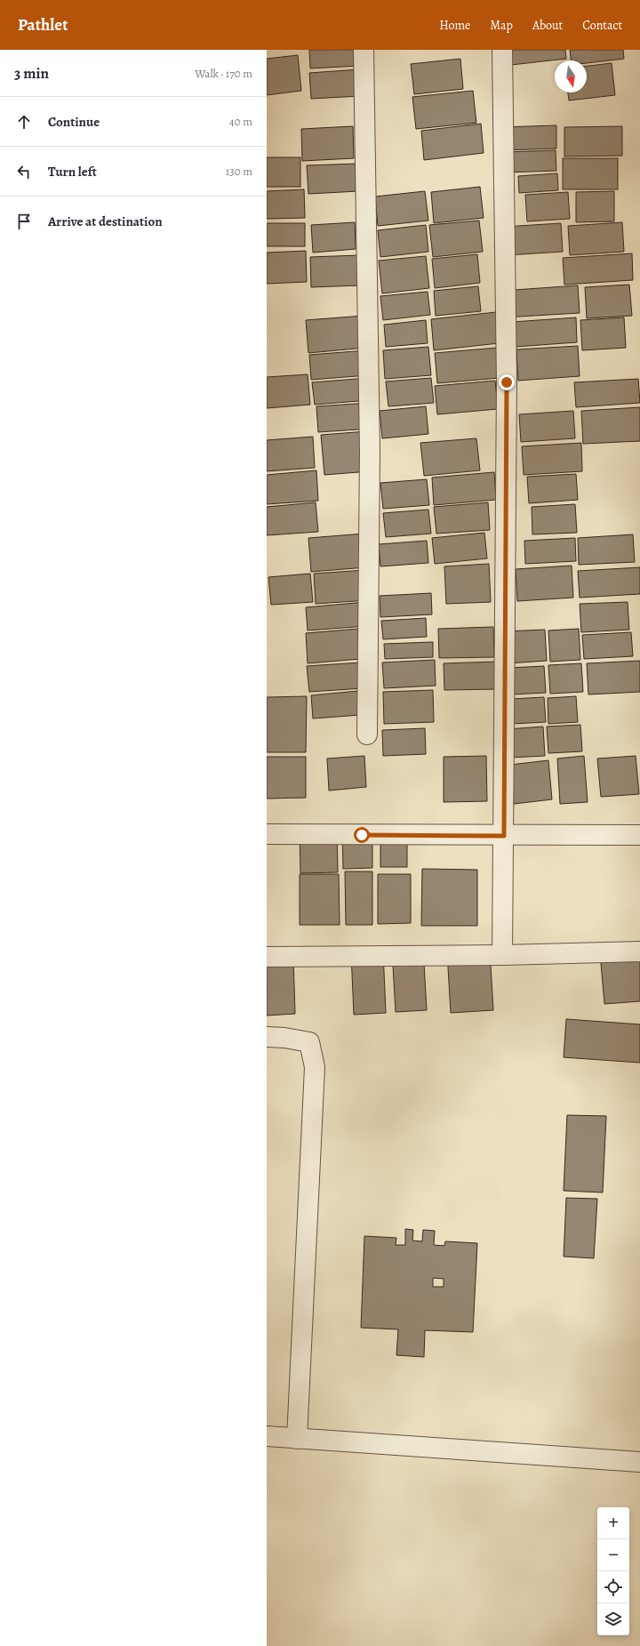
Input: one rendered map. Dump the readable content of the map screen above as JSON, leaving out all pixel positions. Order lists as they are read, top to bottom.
{
  "north": "bottom",
  "page": {
    "header": "Pathlet",
    "nav": [
      "Home",
      "Map",
      "About",
      "Contact"
    ],
    "heading": ["3 min", "Walk · 170 m"],
    "list": [
      ["Continue", "40 m"],
      ["Turn left", "130 m"],
      "Arrive at destination"
    ],
    "map_buttons": ["+", "−"]
  }
}
